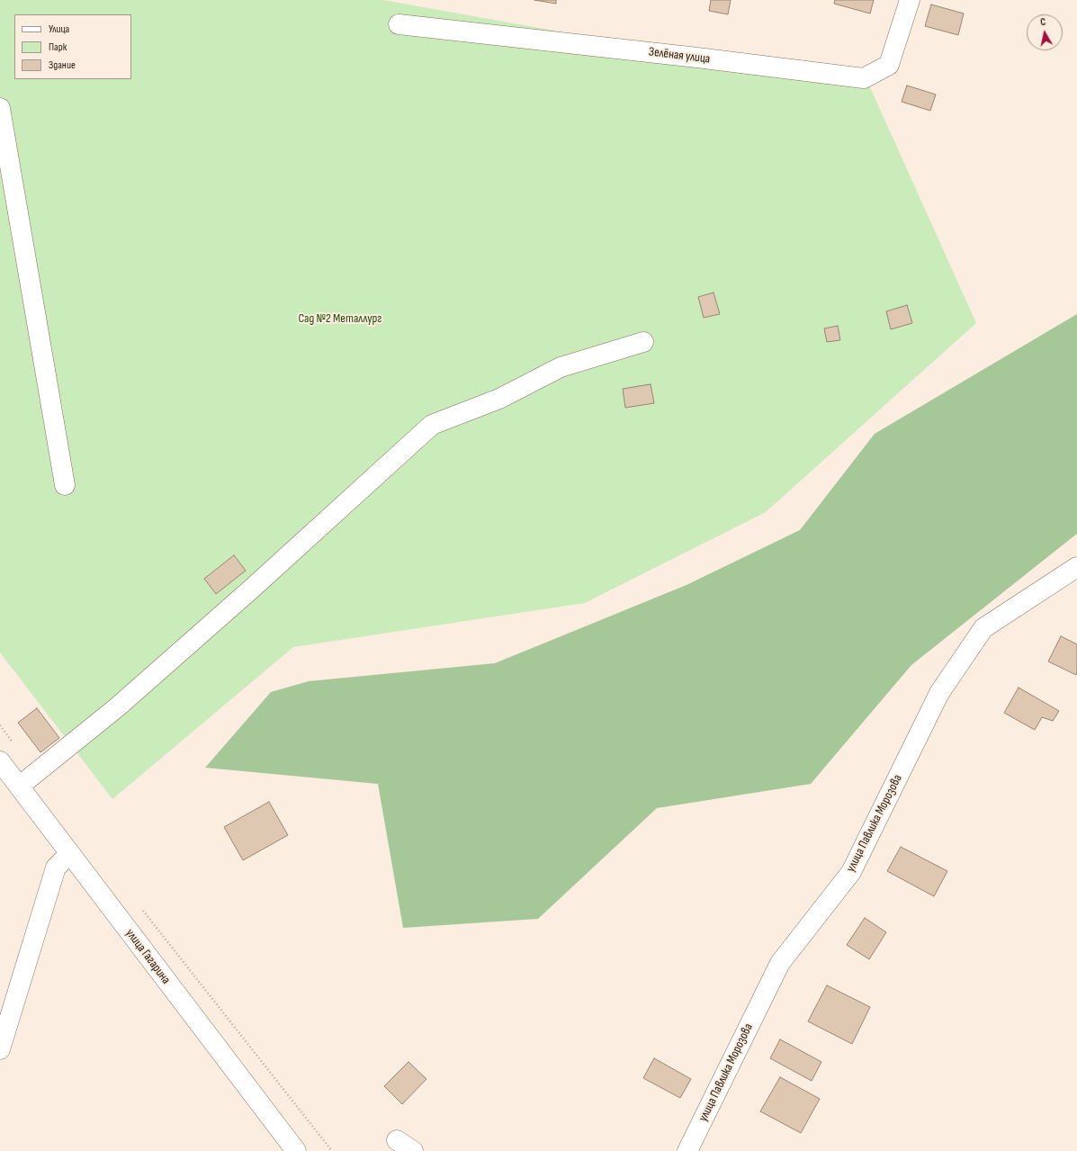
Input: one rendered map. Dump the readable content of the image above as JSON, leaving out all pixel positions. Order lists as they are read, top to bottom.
{
  "streets": {
    "street": ["Зелёная улица", "улица Павлика Морозова", "улица Гагарина"]
  },
  "parks": ["Сад №2 Металлург"],
  "legend": ["Улица", "Парк", "Здание"],
  "north": "top"
}
